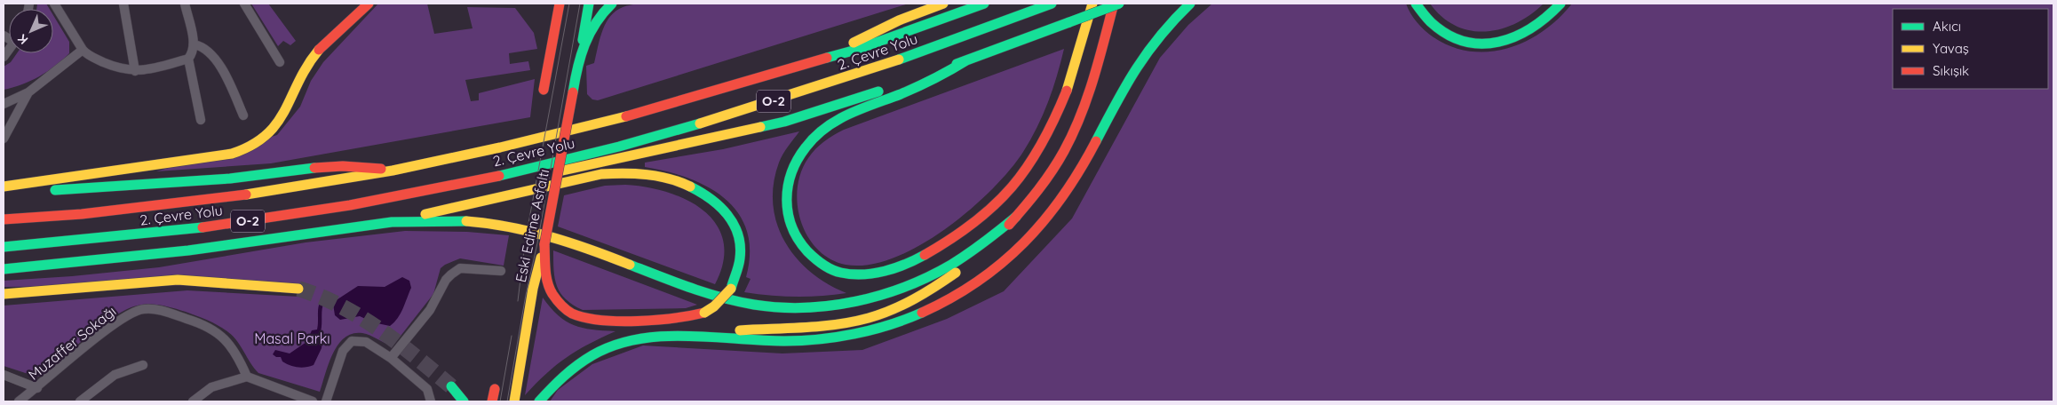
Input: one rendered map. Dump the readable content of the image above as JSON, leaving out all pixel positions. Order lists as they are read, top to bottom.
{
  "streets": {
    "main road": ["2. Çevre Yolu", "O-2", "Eski Edirne Asfaltı"],
    "street": ["Muzaffer Sokağı"]
  },
  "parks": ["Masal Parkı"],
  "legend": ["Akıcı", "Yavaş", "Sıkışık"],
  "north": "bottom left"
}
